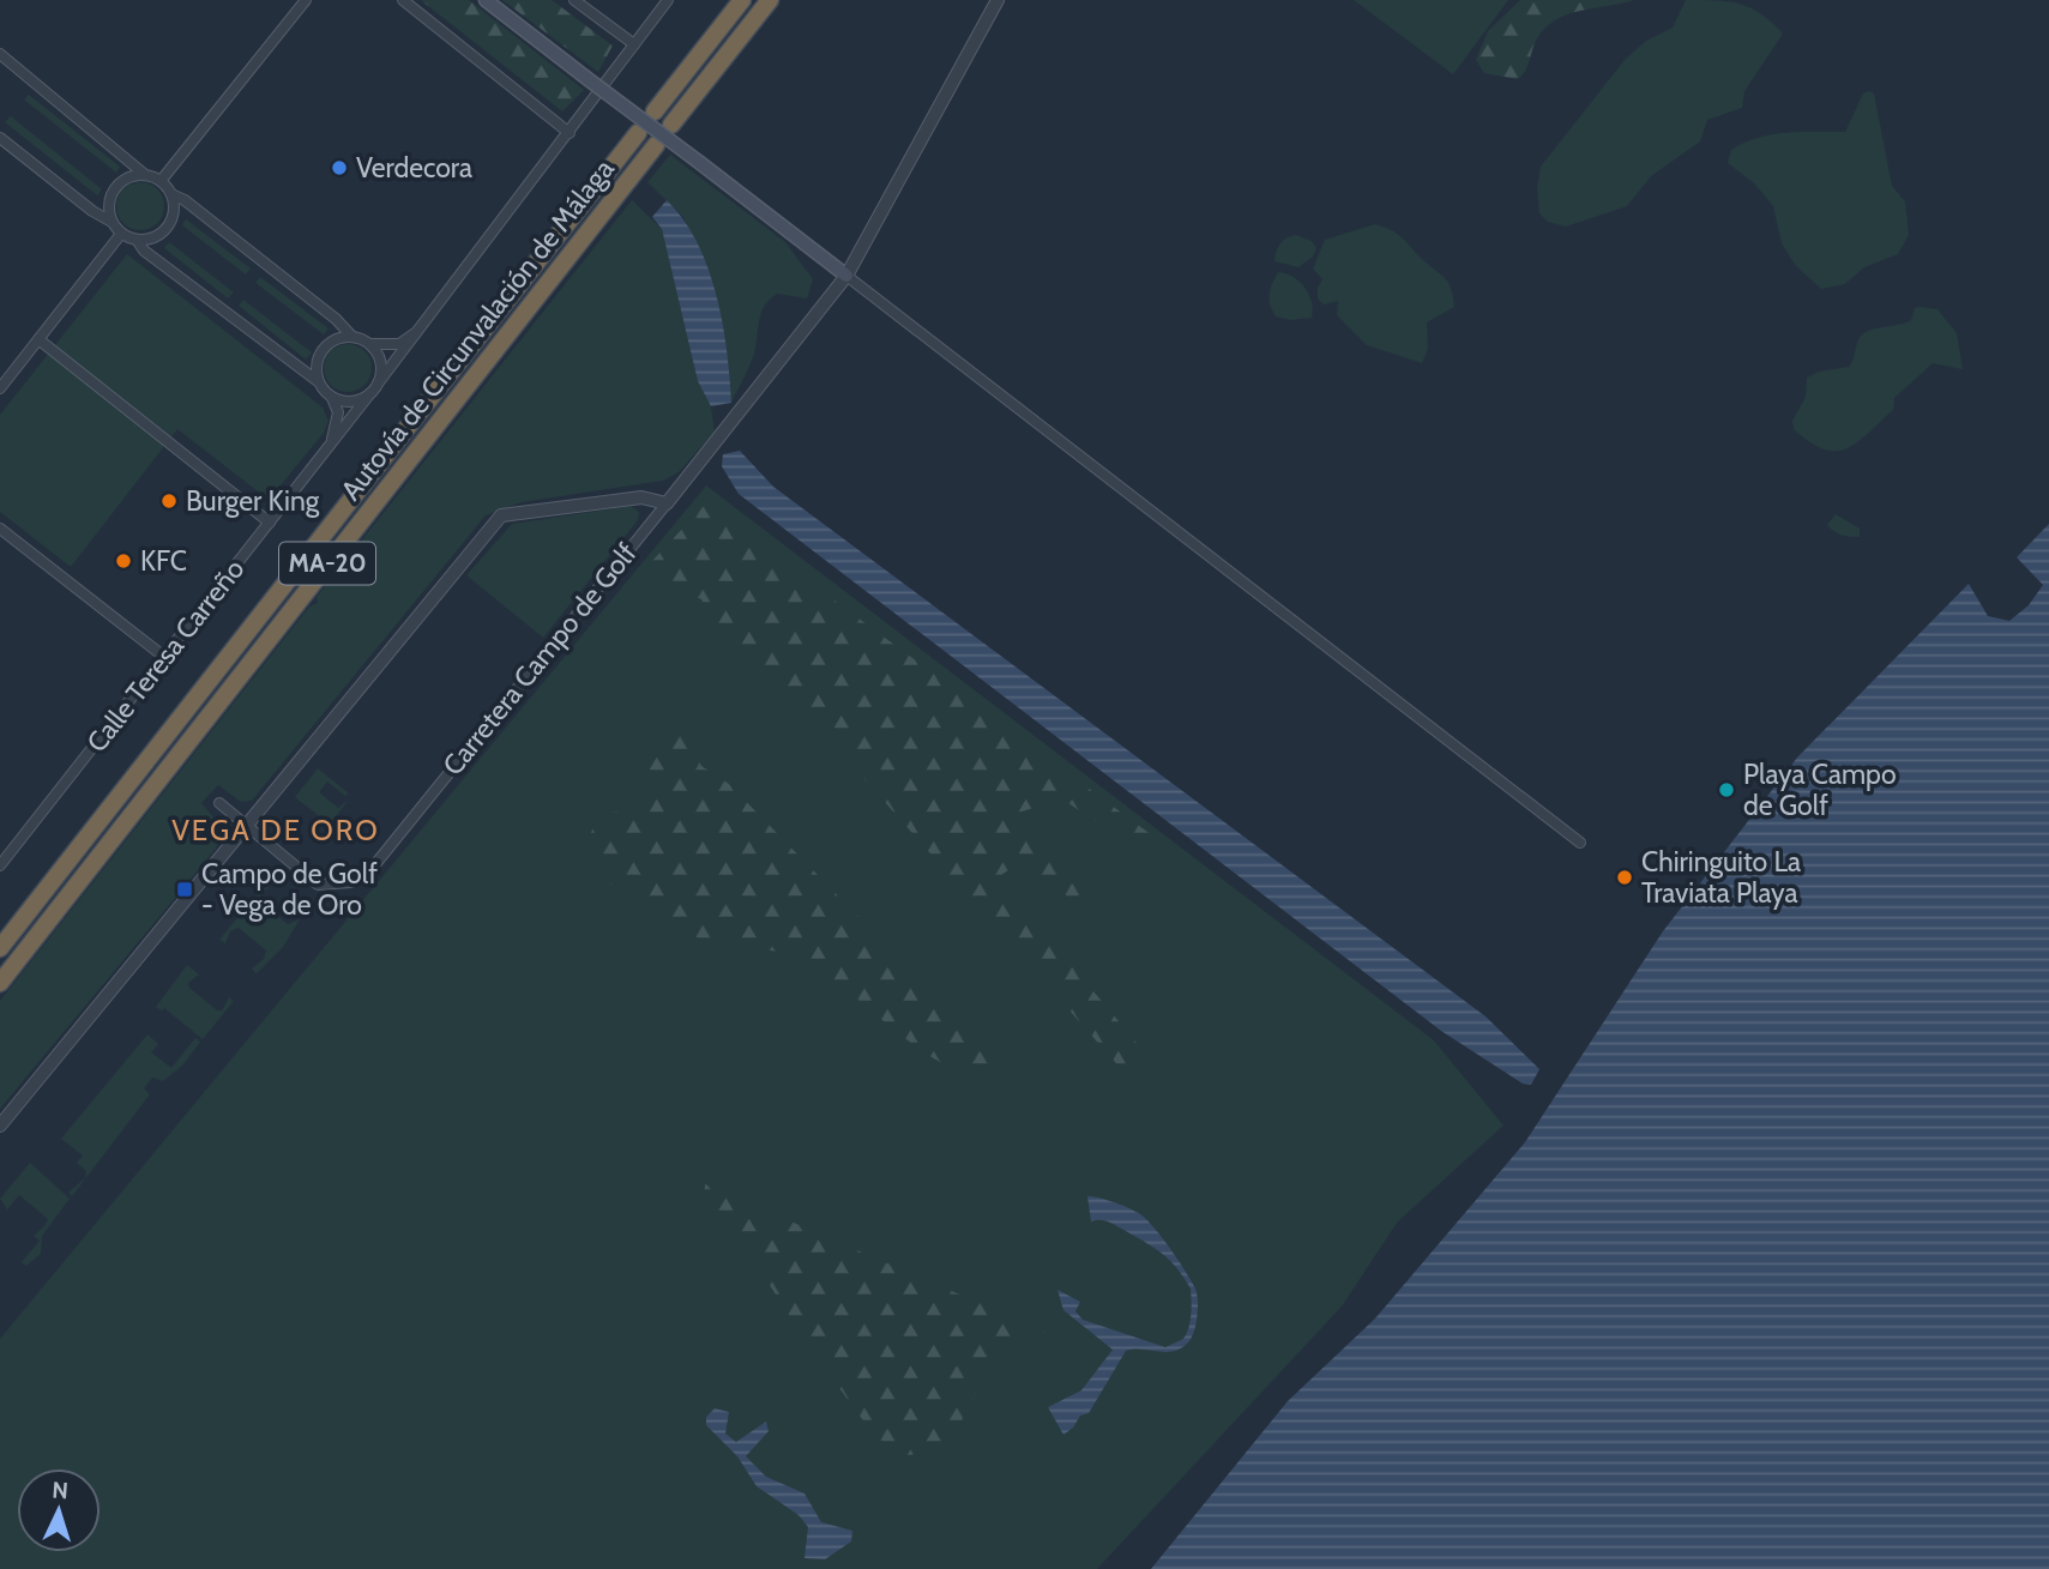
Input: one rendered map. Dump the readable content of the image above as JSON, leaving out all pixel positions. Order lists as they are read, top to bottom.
{
  "streets": {
    "highway": ["Autovía de Circunvalación de Málaga", "MA-20"],
    "street": ["Calle Teresa Carreño", "Carretera Campo de Golf"]
  },
  "districts": ["VEGA DE ORO"],
  "places": {
    "other": [
      "Verdecora",
      "Burger King",
      "KFC",
      "Playa Campo de Golf",
      "Chiringuito La Traviata Playa"
    ],
    "transit": ["Campo de Golf - Vega de Oro"]
  },
  "north": "top"
}
